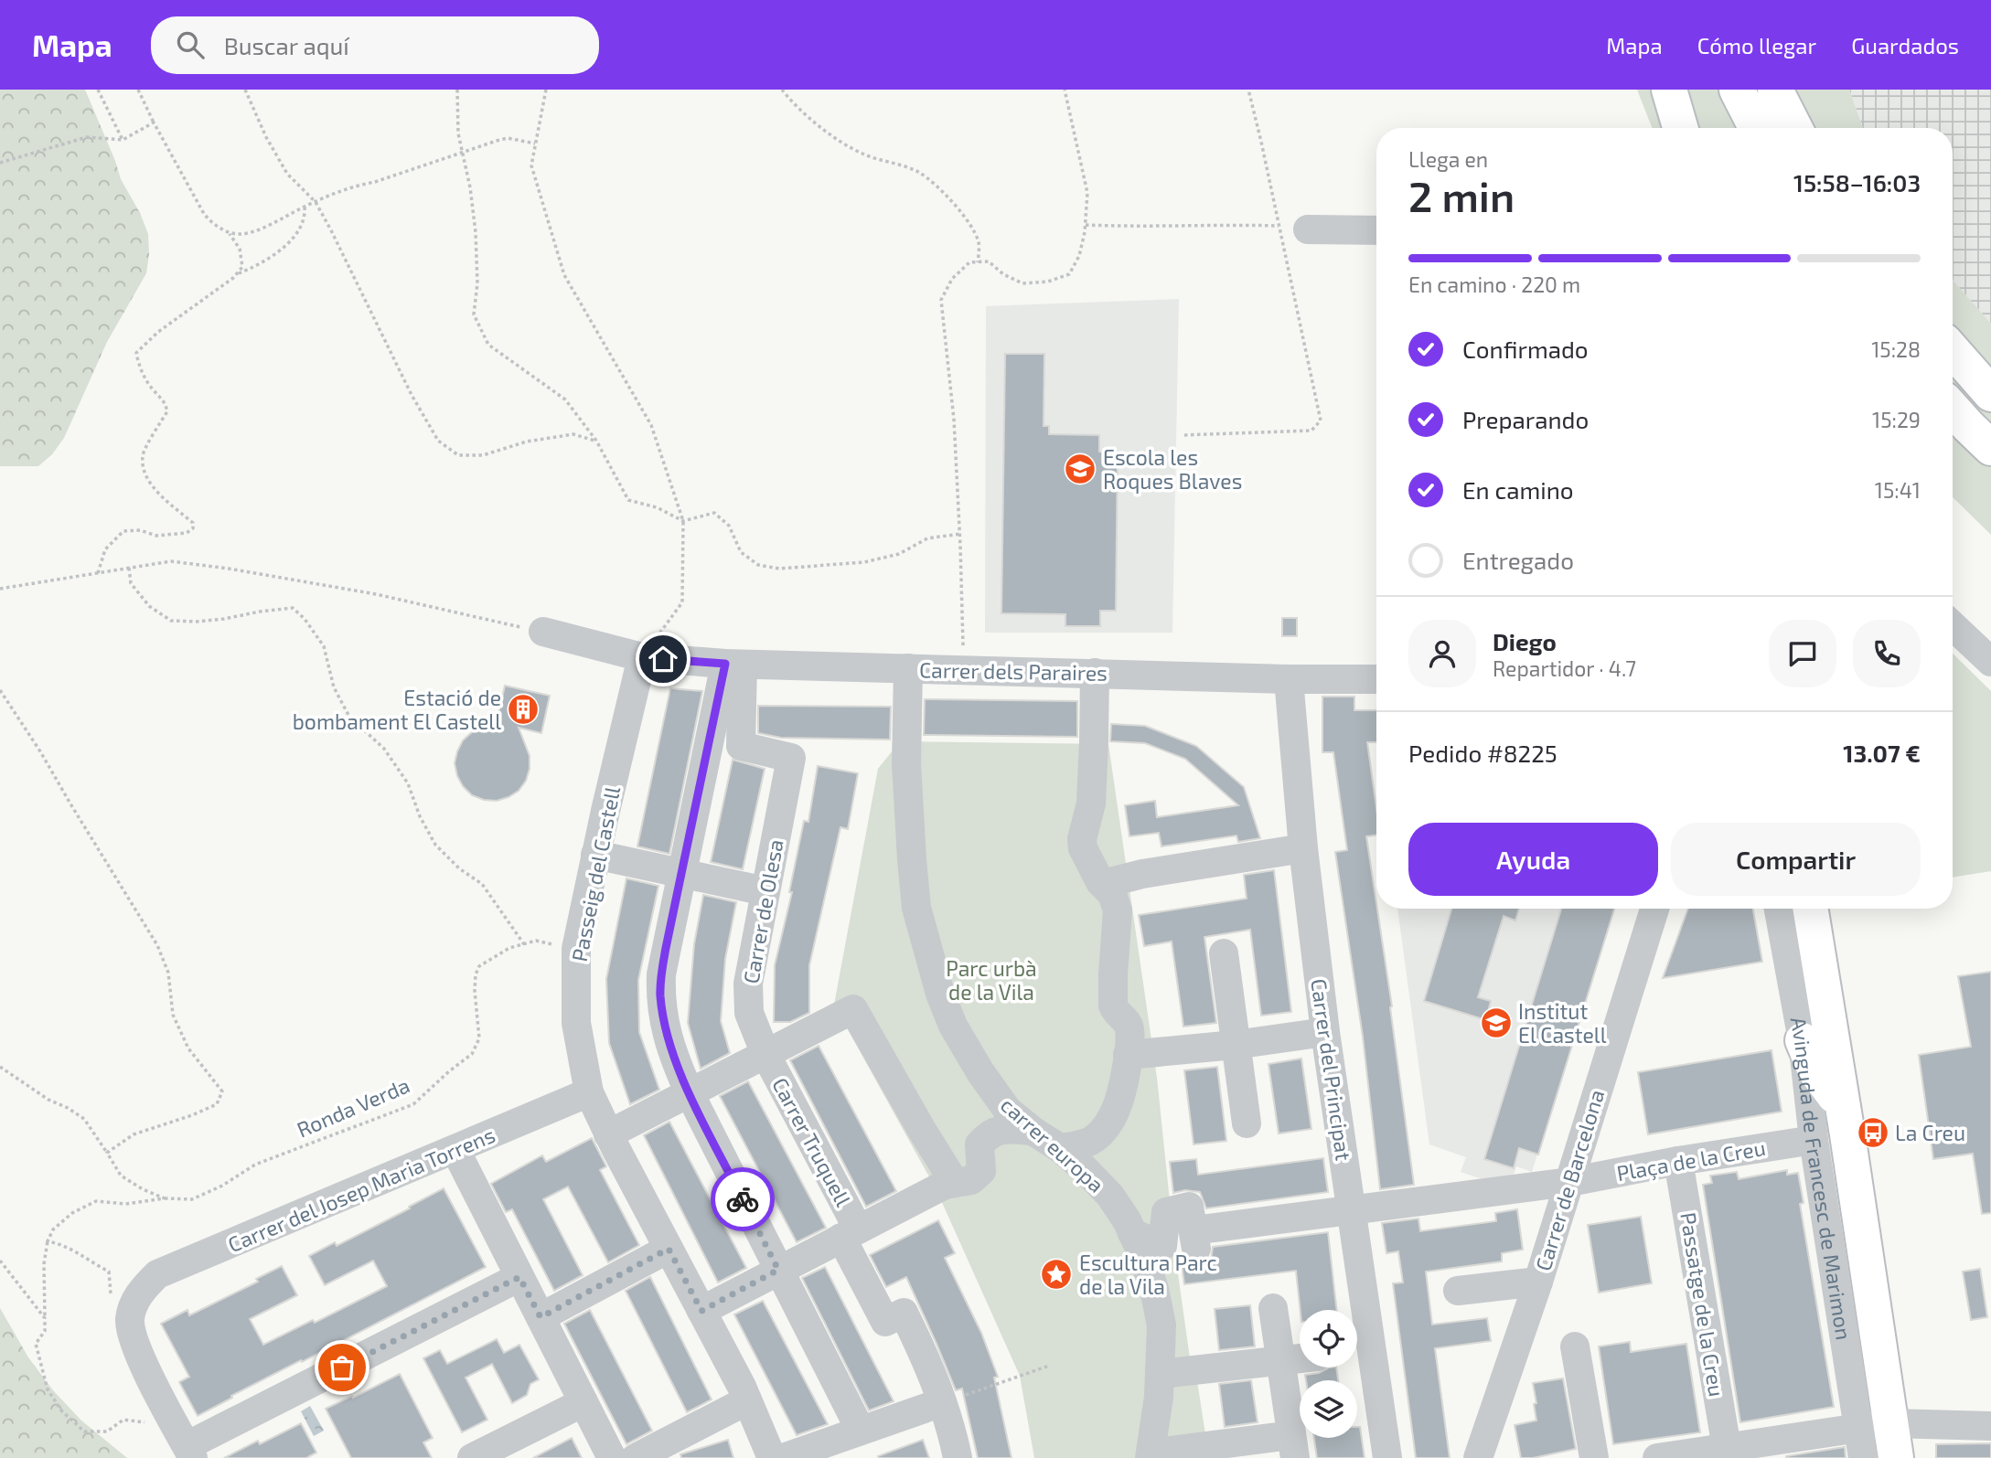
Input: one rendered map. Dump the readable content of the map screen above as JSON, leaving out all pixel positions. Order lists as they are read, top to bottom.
{
  "streets": {
    "main road": ["Avinguda de Francesc de Marimon"],
    "street": [
      "Carrer dels Paraires",
      "Passeig del Castell",
      "Carrer de Olesa",
      "Carrer del Principat",
      "Carrer Truquell",
      "carrer europa",
      "Plaça de la Creu",
      "Carrer de Barcelona",
      "Carrer del Josep Maria Torrens",
      "Passatge de la Creu"
    ],
    "path": ["Ronda Verda"]
  },
  "crossings": [
    ["Carrer dels Paraires", "Passeig del Castell"],
    ["Carrer dels Paraires", "Carrer de Olesa"],
    ["Carrer dels Paraires", "Carrer del Principat"],
    ["Carrer dels Paraires", "carrer europa"],
    ["Passeig del Castell", "Ronda Verda"],
    ["Passeig del Castell", "Carrer del Josep Maria Torrens"],
    ["Carrer de Olesa", "Carrer Truquell"],
    ["Carrer del Principat", "Plaça de la Creu"],
    ["carrer europa", "Plaça de la Creu"],
    ["Plaça de la Creu", "Avinguda de Francesc de Marimon"],
    ["Plaça de la Creu", "Carrer de Barcelona"],
    ["Plaça de la Creu", "Passatge de la Creu"]
  ],
  "parks": ["Parc urbà de la Vila"],
  "places": {
    "school or university": ["Escola les Roques Blaves", "Institut El Castell"],
    "building": ["Estació de bombament El Castell"],
    "bus stop": ["La Creu"],
    "place": ["Escultura Parc de la Vila"]
  },
  "page": {
    "header": "Mapa",
    "search": "Buscar aquí",
    "nav": ["Mapa", "Cómo llegar", "Guardados"],
    "heading": ["2 min", "Llega en", "15:58–16:03"],
    "panel": [
      "Diego",
      "Repartidor · 4.7",
      "Pedido #8225",
      "13.07 €"
    ],
    "bar": "En camino · 220 m",
    "list": [
      ["Confirmado", "15:28"],
      ["Preparando", "15:29"],
      ["En camino", "15:41"],
      "Entregado"
    ],
    "buttons": ["Ayuda", "Compartir"]
  }
}
